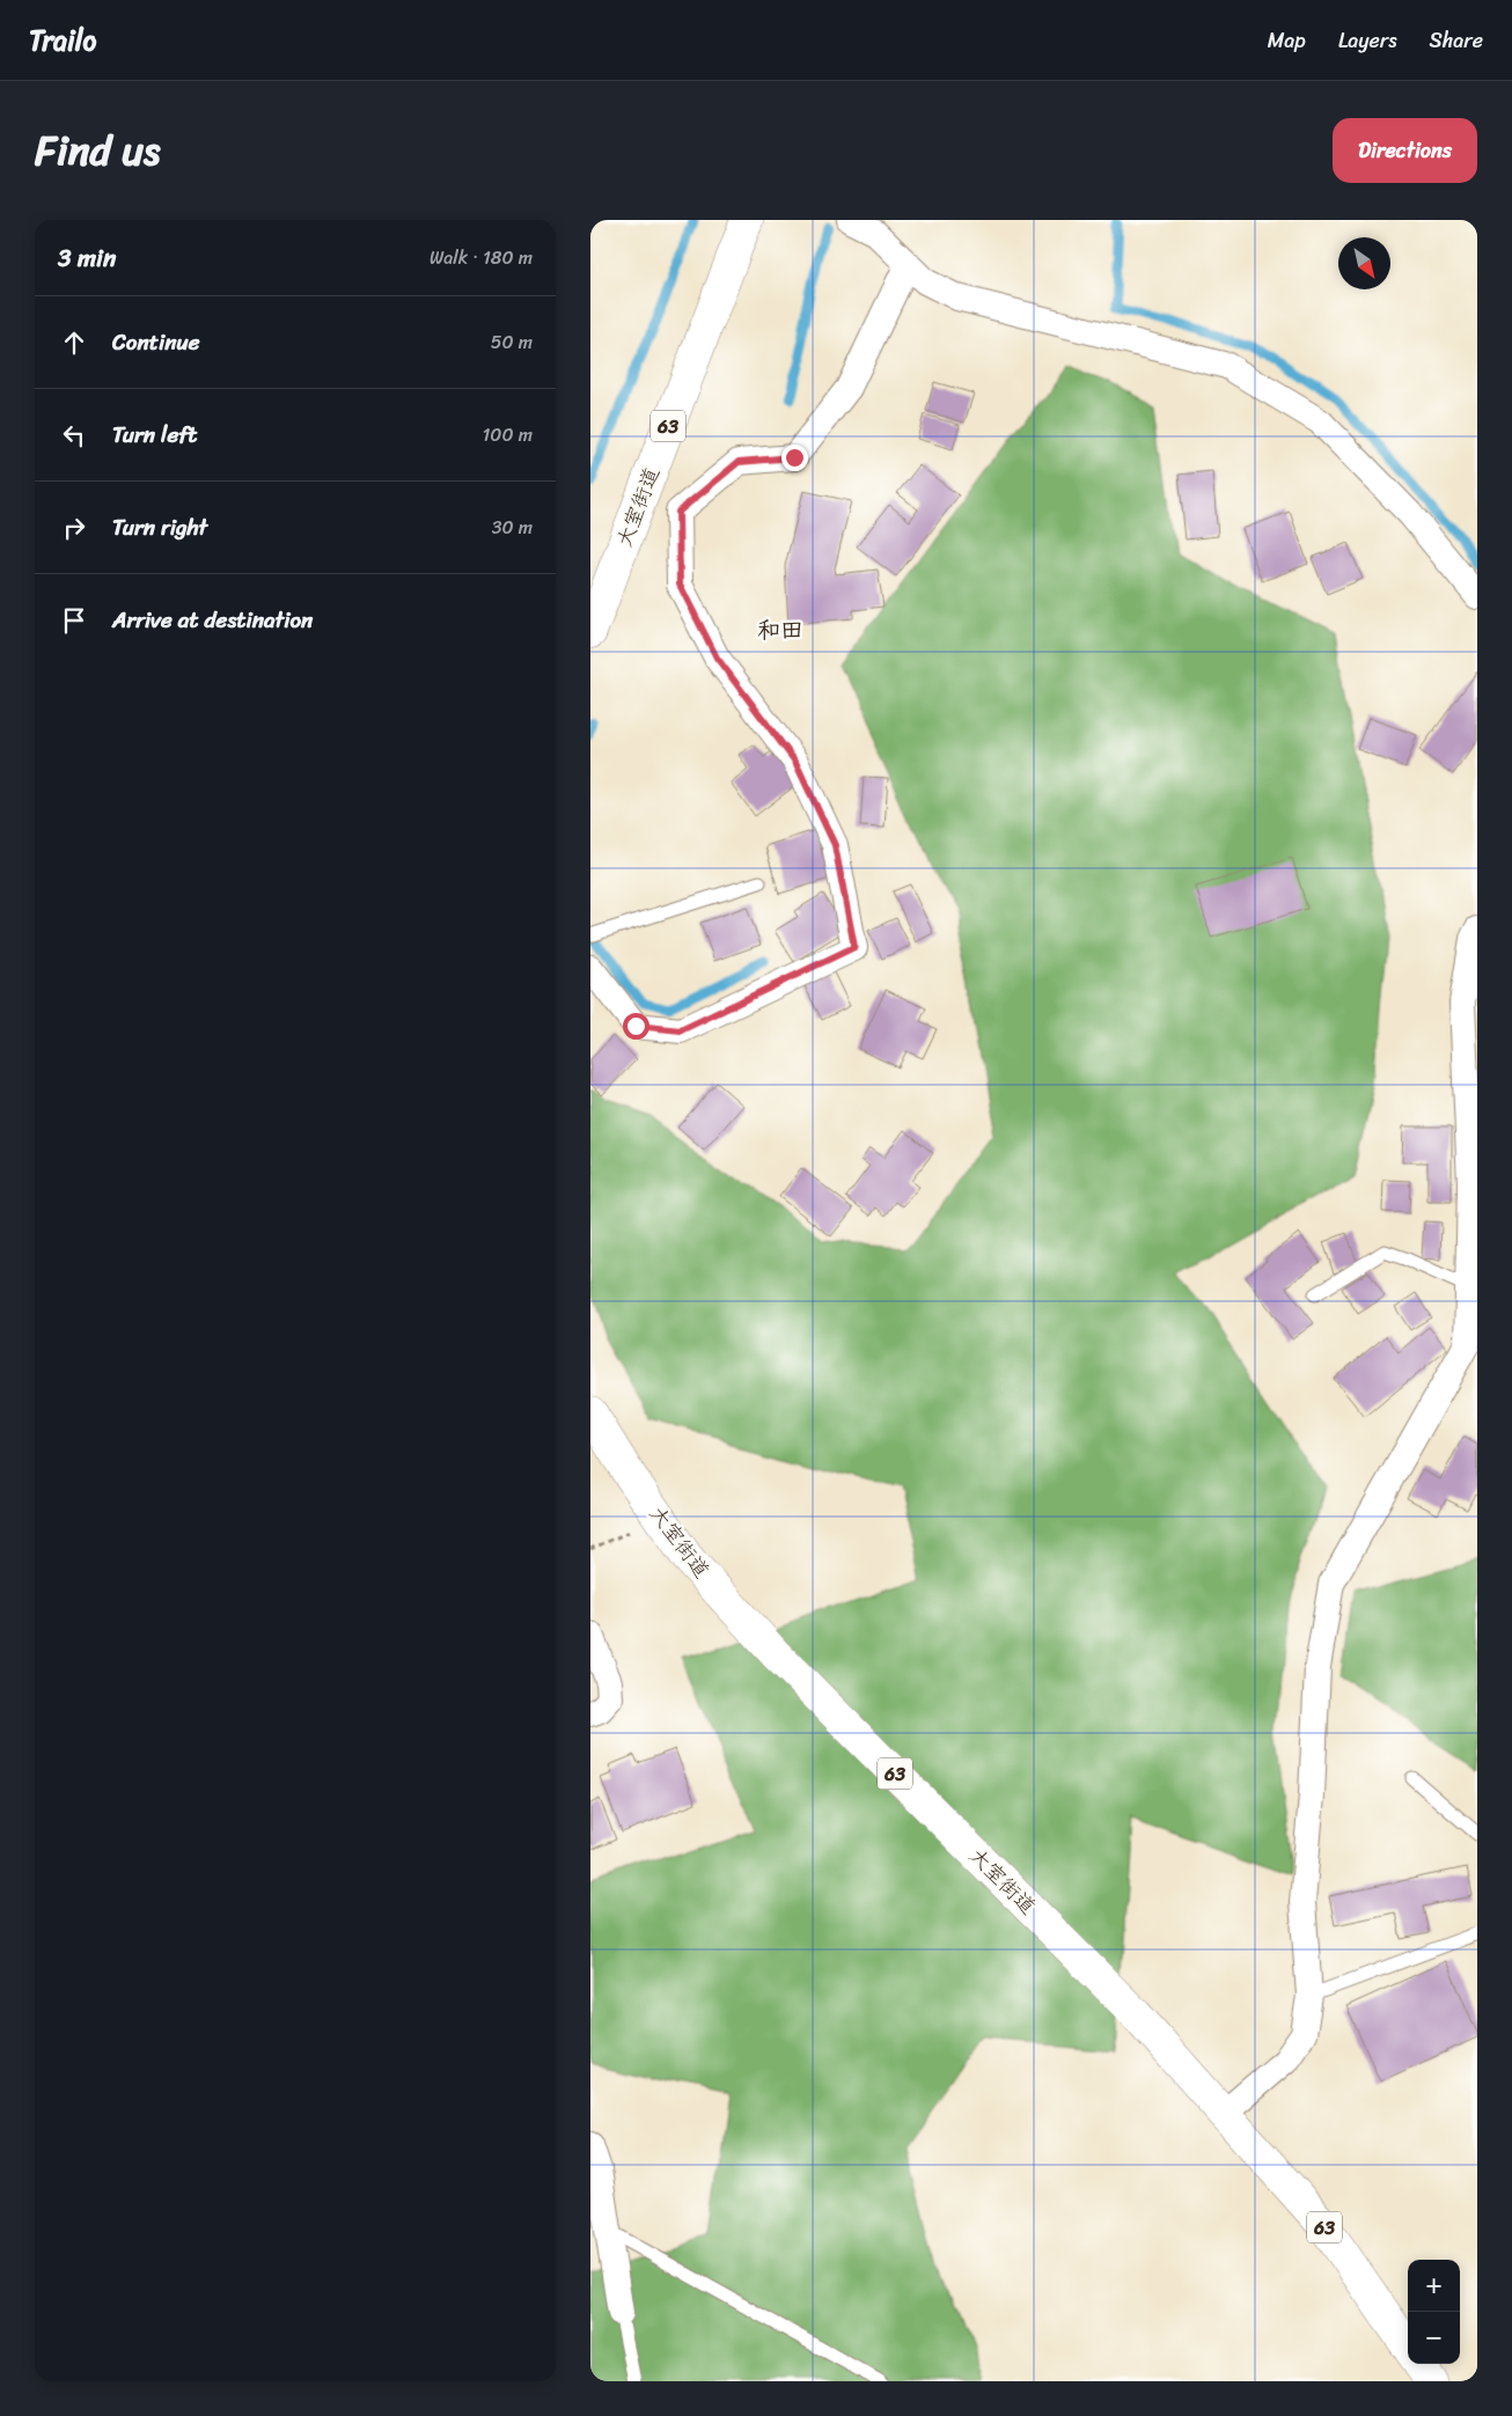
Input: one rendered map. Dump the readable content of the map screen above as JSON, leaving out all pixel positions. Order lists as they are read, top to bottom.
{
  "streets": {
    "main road": ["63", "大室街道"]
  },
  "districts": ["和田"],
  "north": "bottom right",
  "page": {
    "header": "Trailo",
    "nav": ["Map", "Layers", "Share"],
    "title": "Find us",
    "buttons": "Directions",
    "heading": ["3 min", "Walk · 180 m"],
    "list": [
      ["Continue", "50 m"],
      ["Turn left", "100 m"],
      ["Turn right", "30 m"],
      "Arrive at destination"
    ],
    "map_buttons": ["+", "−"]
  }
}
